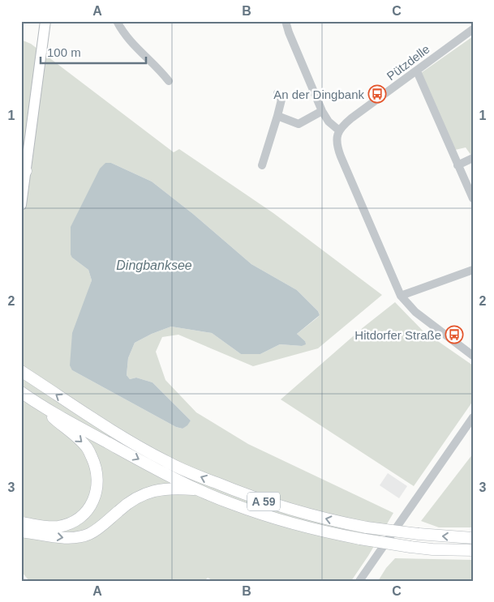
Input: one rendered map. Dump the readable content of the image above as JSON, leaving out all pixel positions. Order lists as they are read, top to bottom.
{
  "streets": {
    "highway": ["A 59"],
    "street": ["Pützdelle"]
  },
  "water": ["Dingbanksee"],
  "places": {
    "bus stop": ["An der Dingbank", "Hitdorfer Straße"]
  },
  "scale_bar": "100 m",
  "grid": {
    "columns": ["A", "B", "C"],
    "rows": ["1", "2", "3"]
  }
}
